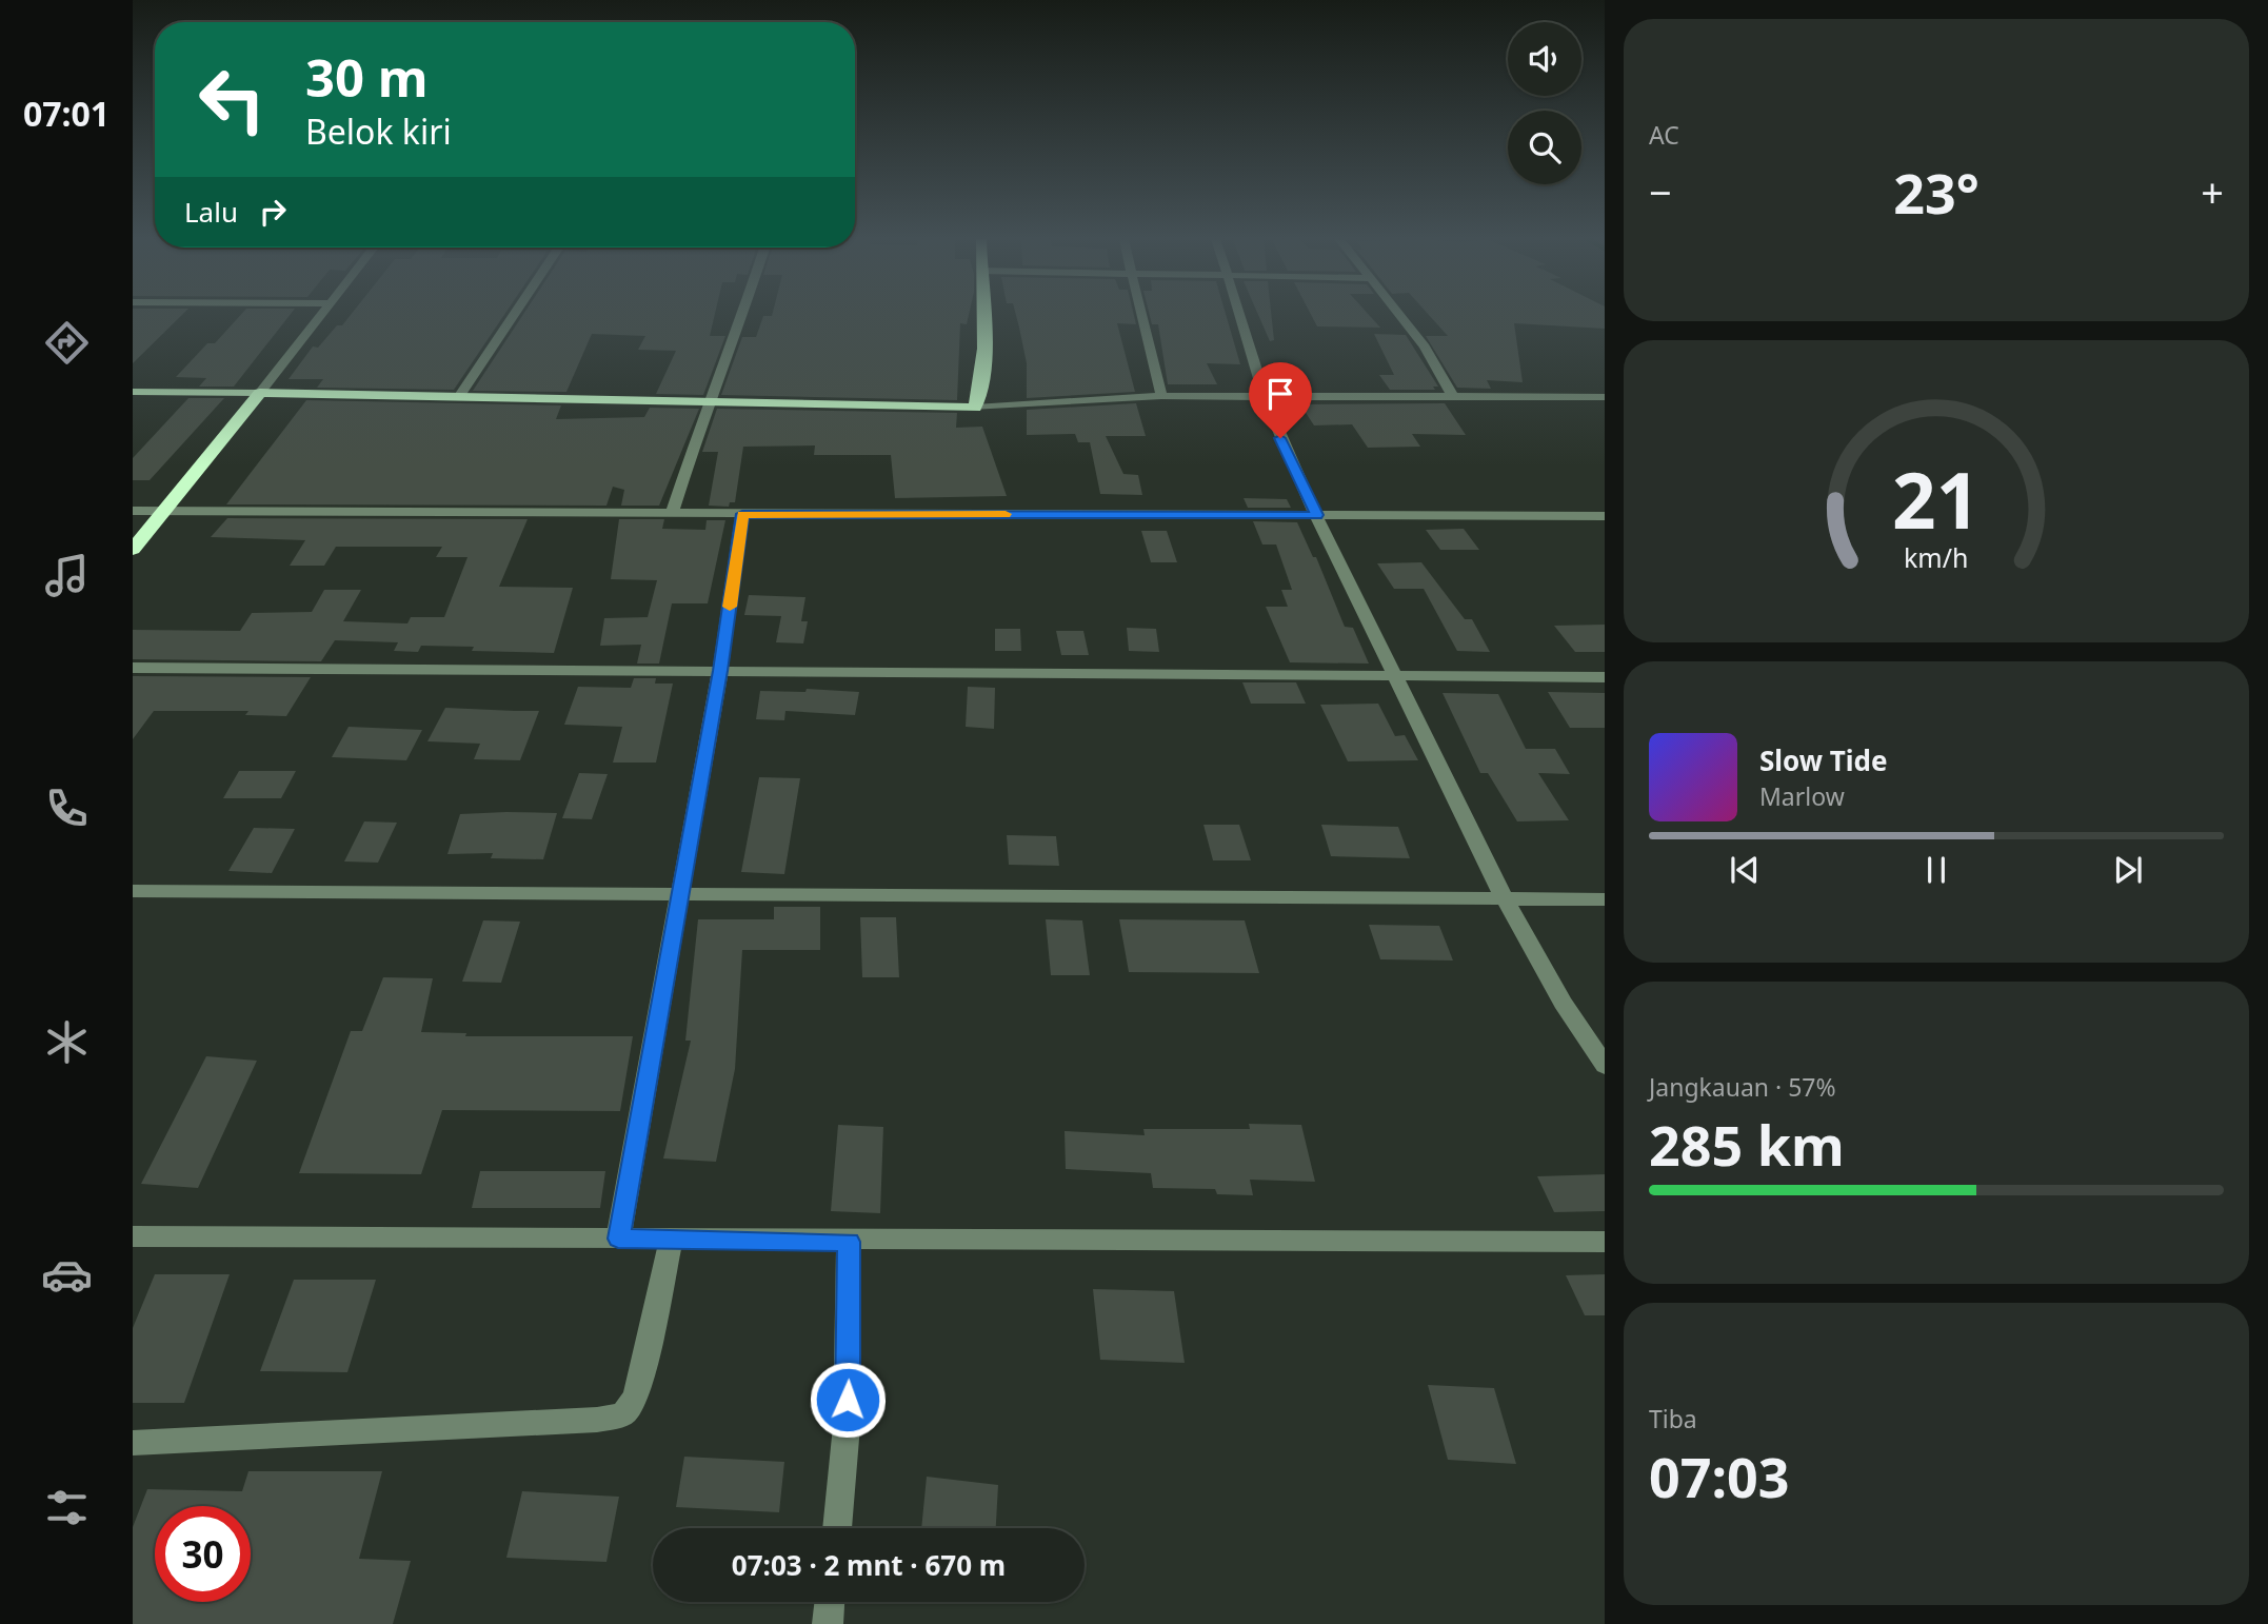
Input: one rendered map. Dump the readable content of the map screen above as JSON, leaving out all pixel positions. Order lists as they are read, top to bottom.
{
  "page": {
    "tabs": "07:01",
    "tile": [
      "AC",
      ["Jangkauan · 57%", "285 km"],
      ["Tiba", "07:03"]
    ],
    "turn": ["30 m", "Belok kiri"],
    "heat": ["−", "23°", "+"],
    "then": "Lalu",
    "song": ["Slow Tide", "Marlow"],
    "limit": "30",
    "trip": "07:03 · 2 mnt · 670 m",
    "gauge": ["21", "km/h"]
  }
}
